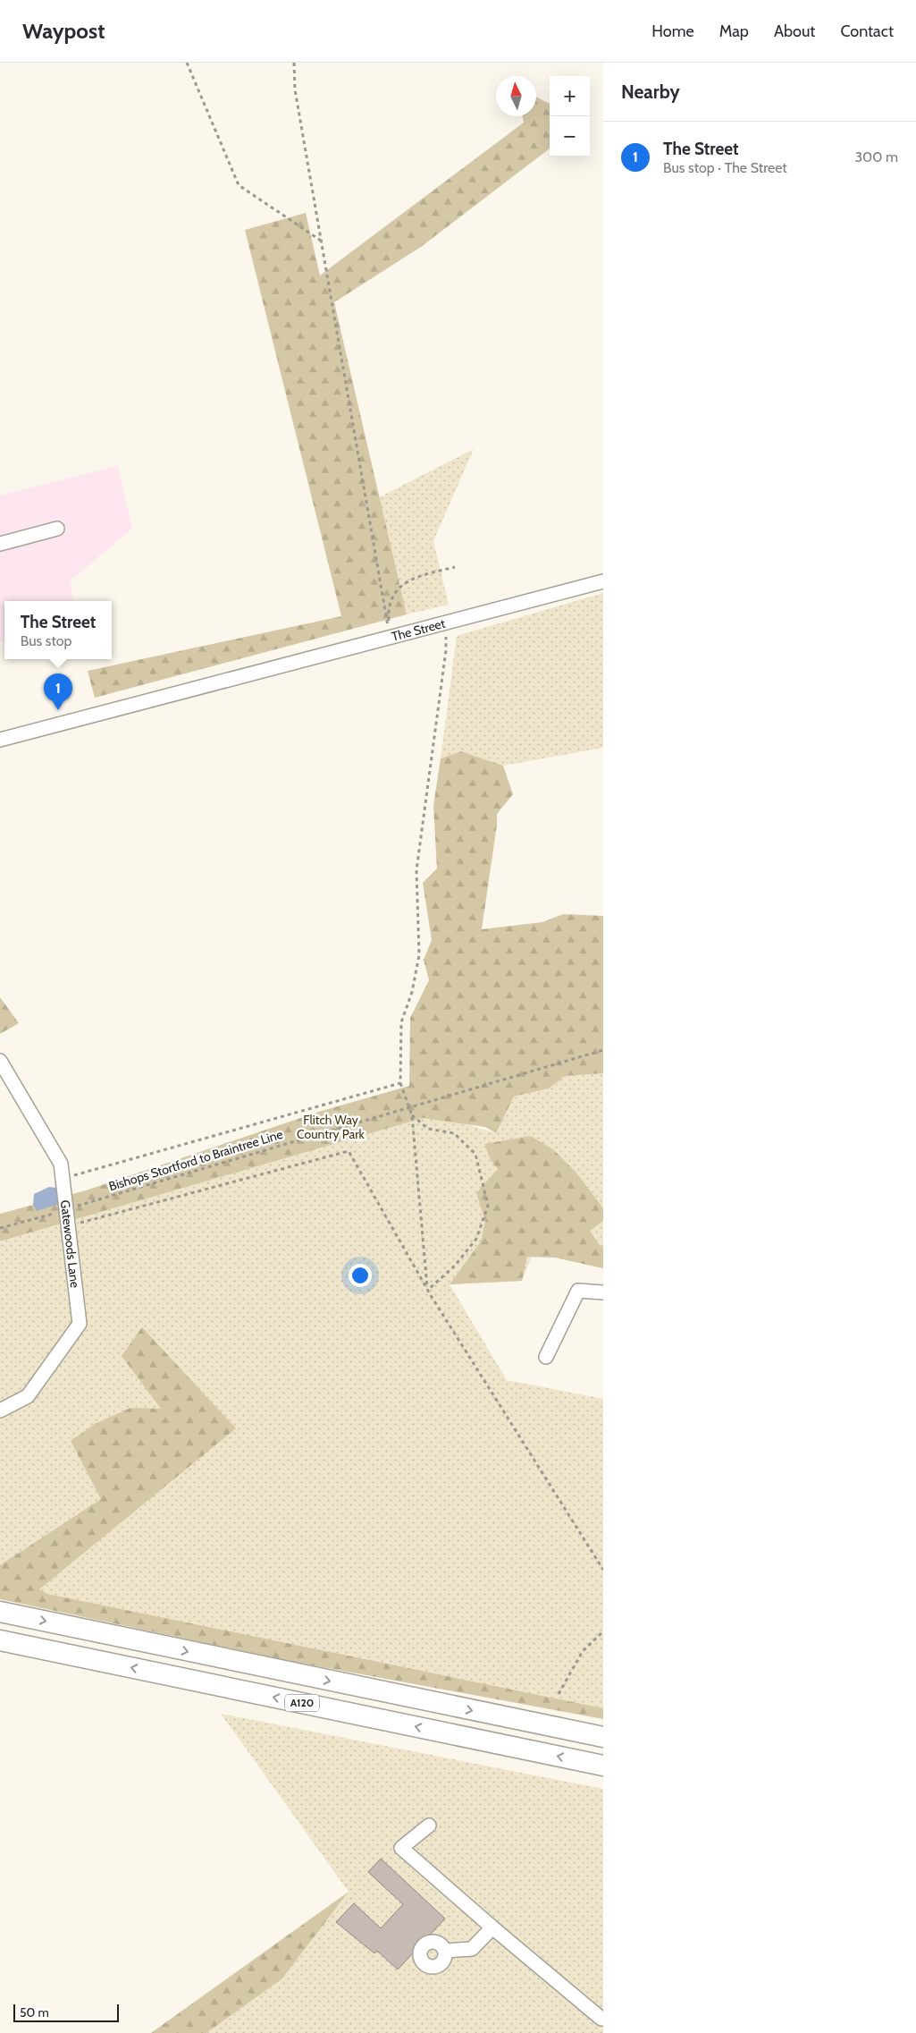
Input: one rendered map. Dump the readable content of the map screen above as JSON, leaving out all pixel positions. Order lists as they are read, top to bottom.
{
  "streets": {
    "highway": ["A120"],
    "street": ["The Street", "Gatewoods Lane"],
    "path": ["Bishops Stortford to Braintree Line"]
  },
  "crossings": [
    ["Bishops Stortford to Braintree Line", "Gatewoods Lane"]
  ],
  "parks": ["Flitch Way Country Park"],
  "scale_bar": "50 m",
  "north": "top",
  "page": {
    "header": "Waypost",
    "nav": [
      "Home",
      "Map",
      "About",
      "Contact"
    ],
    "heading": "Nearby",
    "map_buttons": ["+", "−"],
    "list": [
      {
        "mark": "1",
        "name": "The Street",
        "note": "Bus stop · The Street",
        "value": "300 m"
      }
    ],
    "popup": ["The Street", "Bus stop"],
    "pins": "1",
    "scale": "50 m"
  }
}
